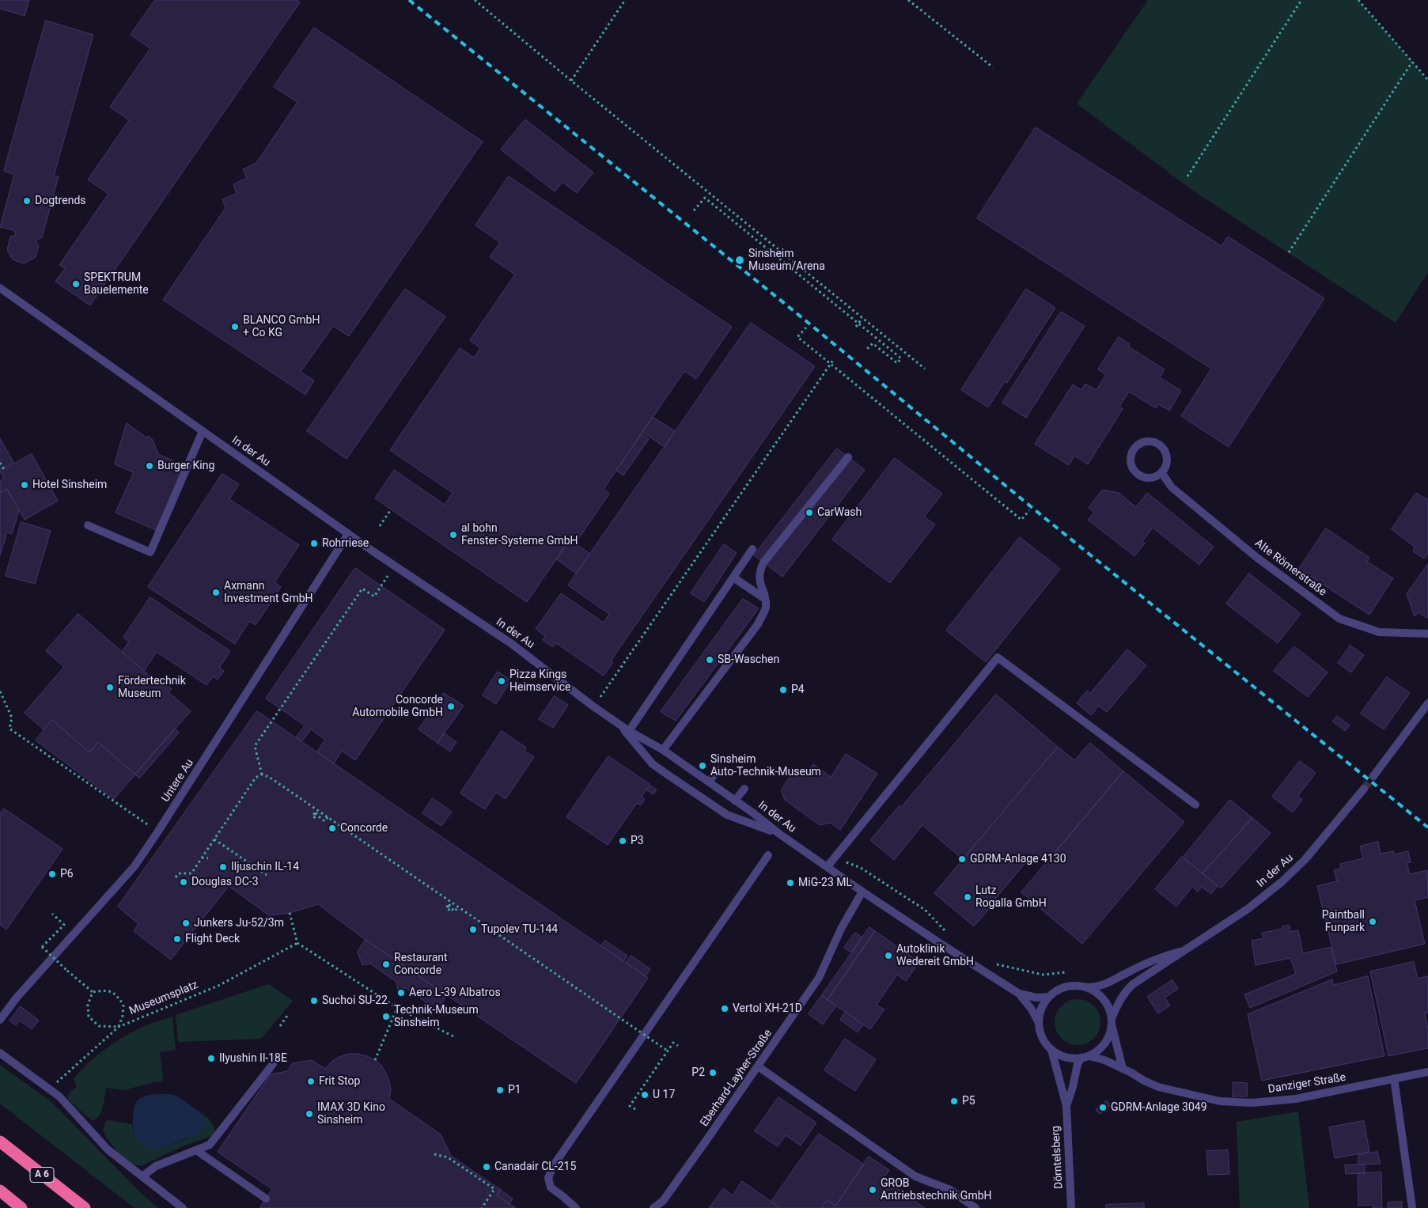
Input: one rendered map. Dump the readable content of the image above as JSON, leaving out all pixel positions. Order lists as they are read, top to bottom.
{
  "streets": {
    "highway": ["A 6"],
    "street": [
      "In der Au",
      "Alte Römerstraße",
      "Untere Au",
      "Eberhard-Layher-Straße",
      "Danziger Straße",
      "Dörntelsberg"
    ],
    "path": ["Museumsplatz"]
  },
  "crossings": [
    ["In der Au", "Untere Au"],
    ["In der Au", "Eberhard-Layher-Straße"],
    ["In der Au", "Danziger Straße"],
    ["In der Au", "Dörntelsberg"],
    ["Danziger Straße", "Dörntelsberg"]
  ],
  "places": [
    "Dogtrends",
    "Sinsheim Museum/Arena",
    "SPEKTRUM Bauelemente",
    "BLANCO GmbH + Co KG",
    "Burger King",
    "Hotel Sinsheim",
    "CarWash",
    "al bohn Fenster-Systeme GmbH",
    "Rohrriese",
    "Axmann Investment GmbH",
    "SB-Waschen",
    "Pizza Kings Heimservice",
    "Fördertechnik Museum",
    "P4",
    "Concorde Automobile GmbH",
    "Sinsheim Auto-Technik-Museum",
    "Concorde",
    "P3",
    "GDRM-Anlage 4130",
    "Iljuschin IL-14",
    "P6",
    "Douglas DC-3",
    "MiG-23 ML",
    "Lutz Rogalla GmbH",
    "Paintball Funpark",
    "Junkers Ju-52/3m",
    "Tupolev TU-144",
    "Flight Deck",
    "Autoklinik Wedereit GmbH",
    "Restaurant Concorde",
    "Aero L-39 Albatros",
    "Suchoi SU-22",
    "Vertol XH-21D",
    "Technik-Museum Sinsheim",
    "Ilyushin Il-18E",
    "P2",
    "Frit Stop",
    "P1",
    "U 17",
    "P5",
    "GDRM-Anlage 3049",
    "IMAX 3D Kino Sinsheim",
    "Canadair CL-215",
    "GROB Antriebstechnik GmbH"
  ]
}
